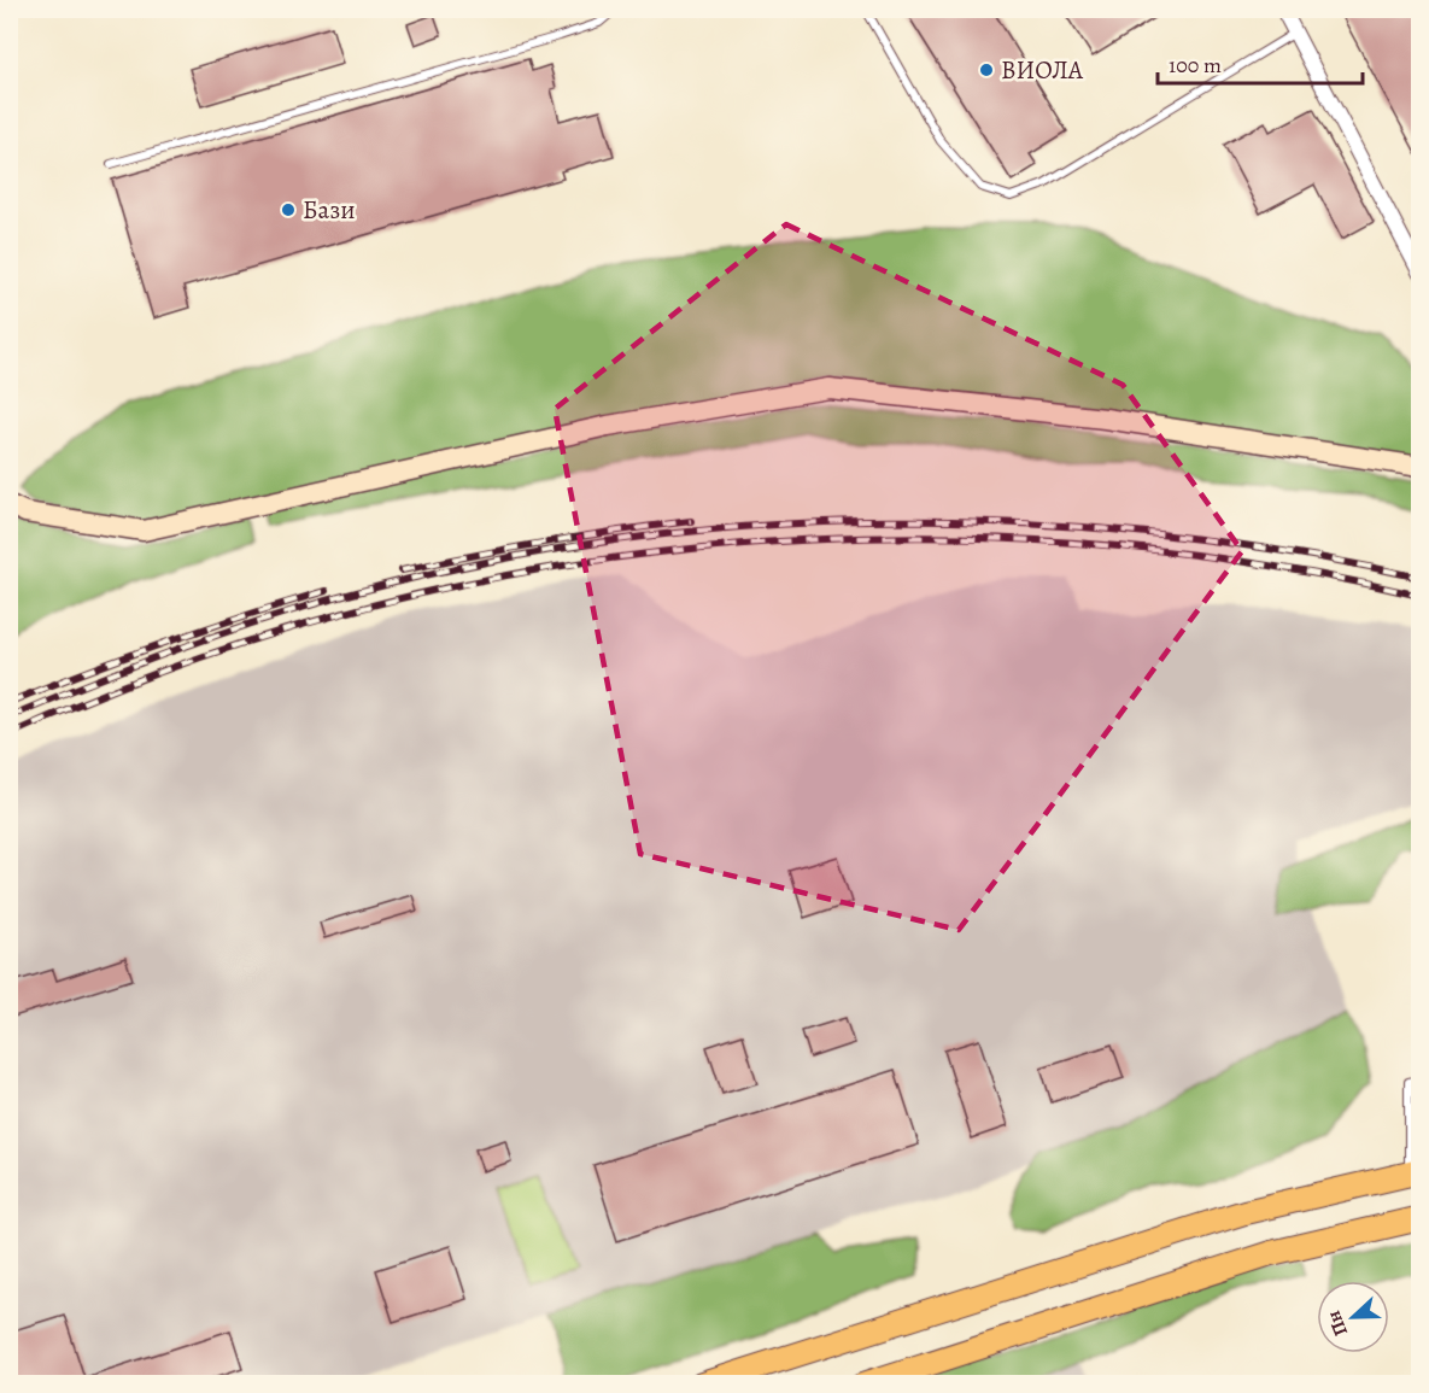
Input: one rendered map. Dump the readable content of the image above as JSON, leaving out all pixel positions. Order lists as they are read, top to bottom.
{
  "places": ["ВИОЛА", "Бази"],
  "scale_bar": "100 m",
  "north": "left"
}
